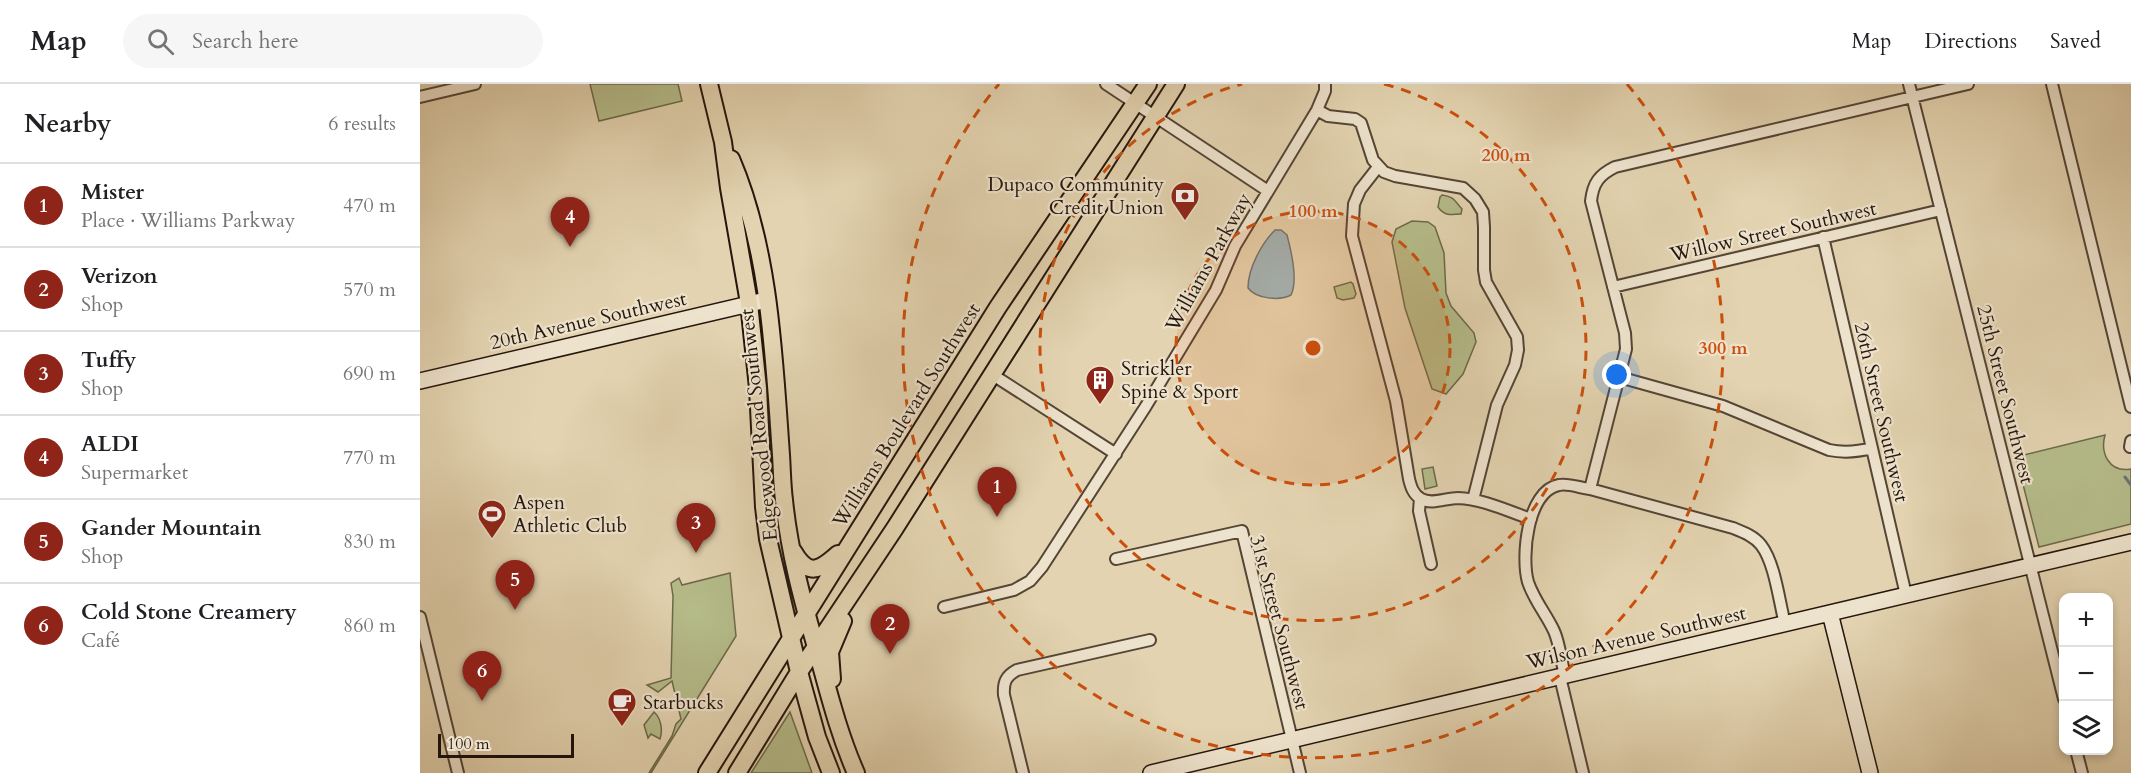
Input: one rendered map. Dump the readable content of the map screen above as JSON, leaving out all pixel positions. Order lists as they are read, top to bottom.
{
  "streets": {
    "main road": [
      "20th Avenue Southwest",
      "Williams Boulevard Southwest",
      "Edgewood Road Southwest",
      "Wilson Avenue Southwest"
    ],
    "street": [
      "Willow Street Southwest",
      "Williams Parkway",
      "25th Street Southwest",
      "26th Street Southwest",
      "31st Street Southwest"
    ]
  },
  "crossings": [
    ["Willow Street Southwest", "25th Street Southwest"],
    ["Willow Street Southwest", "26th Street Southwest"],
    ["20th Avenue Southwest", "Edgewood Road Southwest"],
    ["25th Street Southwest", "Wilson Avenue Southwest"],
    ["26th Street Southwest", "Wilson Avenue Southwest"],
    ["Williams Boulevard Southwest", "Edgewood Road Southwest"],
    ["31st Street Southwest", "Wilson Avenue Southwest"]
  ],
  "places": {
    "bank": ["Dupaco Community Credit Union"],
    "building": ["Strickler Spine & Sport"],
    "sports": ["Aspen Athletic Club"],
    "cafe": ["Starbucks"]
  },
  "scale_bar": "100 m",
  "page": {
    "header": "Map",
    "search": "Search here",
    "nav": ["Map", "Directions", "Saved"],
    "heading": ["Nearby", "6 results"],
    "list": [
      {
        "mark": "1",
        "name": "Mister",
        "note": "Place · Williams Parkway",
        "value": "470 m"
      },
      {
        "mark": "2",
        "name": "Verizon",
        "note": "Shop",
        "value": "570 m"
      },
      {
        "mark": "3",
        "name": "Tuffy",
        "note": "Shop",
        "value": "690 m"
      },
      {
        "mark": "4",
        "name": "ALDI",
        "note": "Supermarket",
        "value": "770 m"
      },
      {
        "mark": "5",
        "name": "Gander Mountain",
        "note": "Shop",
        "value": "830 m"
      },
      {
        "mark": "6",
        "name": "Cold Stone Creamery",
        "note": "Café",
        "value": "860 m"
      }
    ],
    "pins": [
      "4",
      "1",
      "3",
      "5",
      "2",
      "6"
    ],
    "map_buttons": ["+", "−"],
    "scale": "100 m"
  },
  "rings": ["200 m", "100 m", "300 m"]
}
